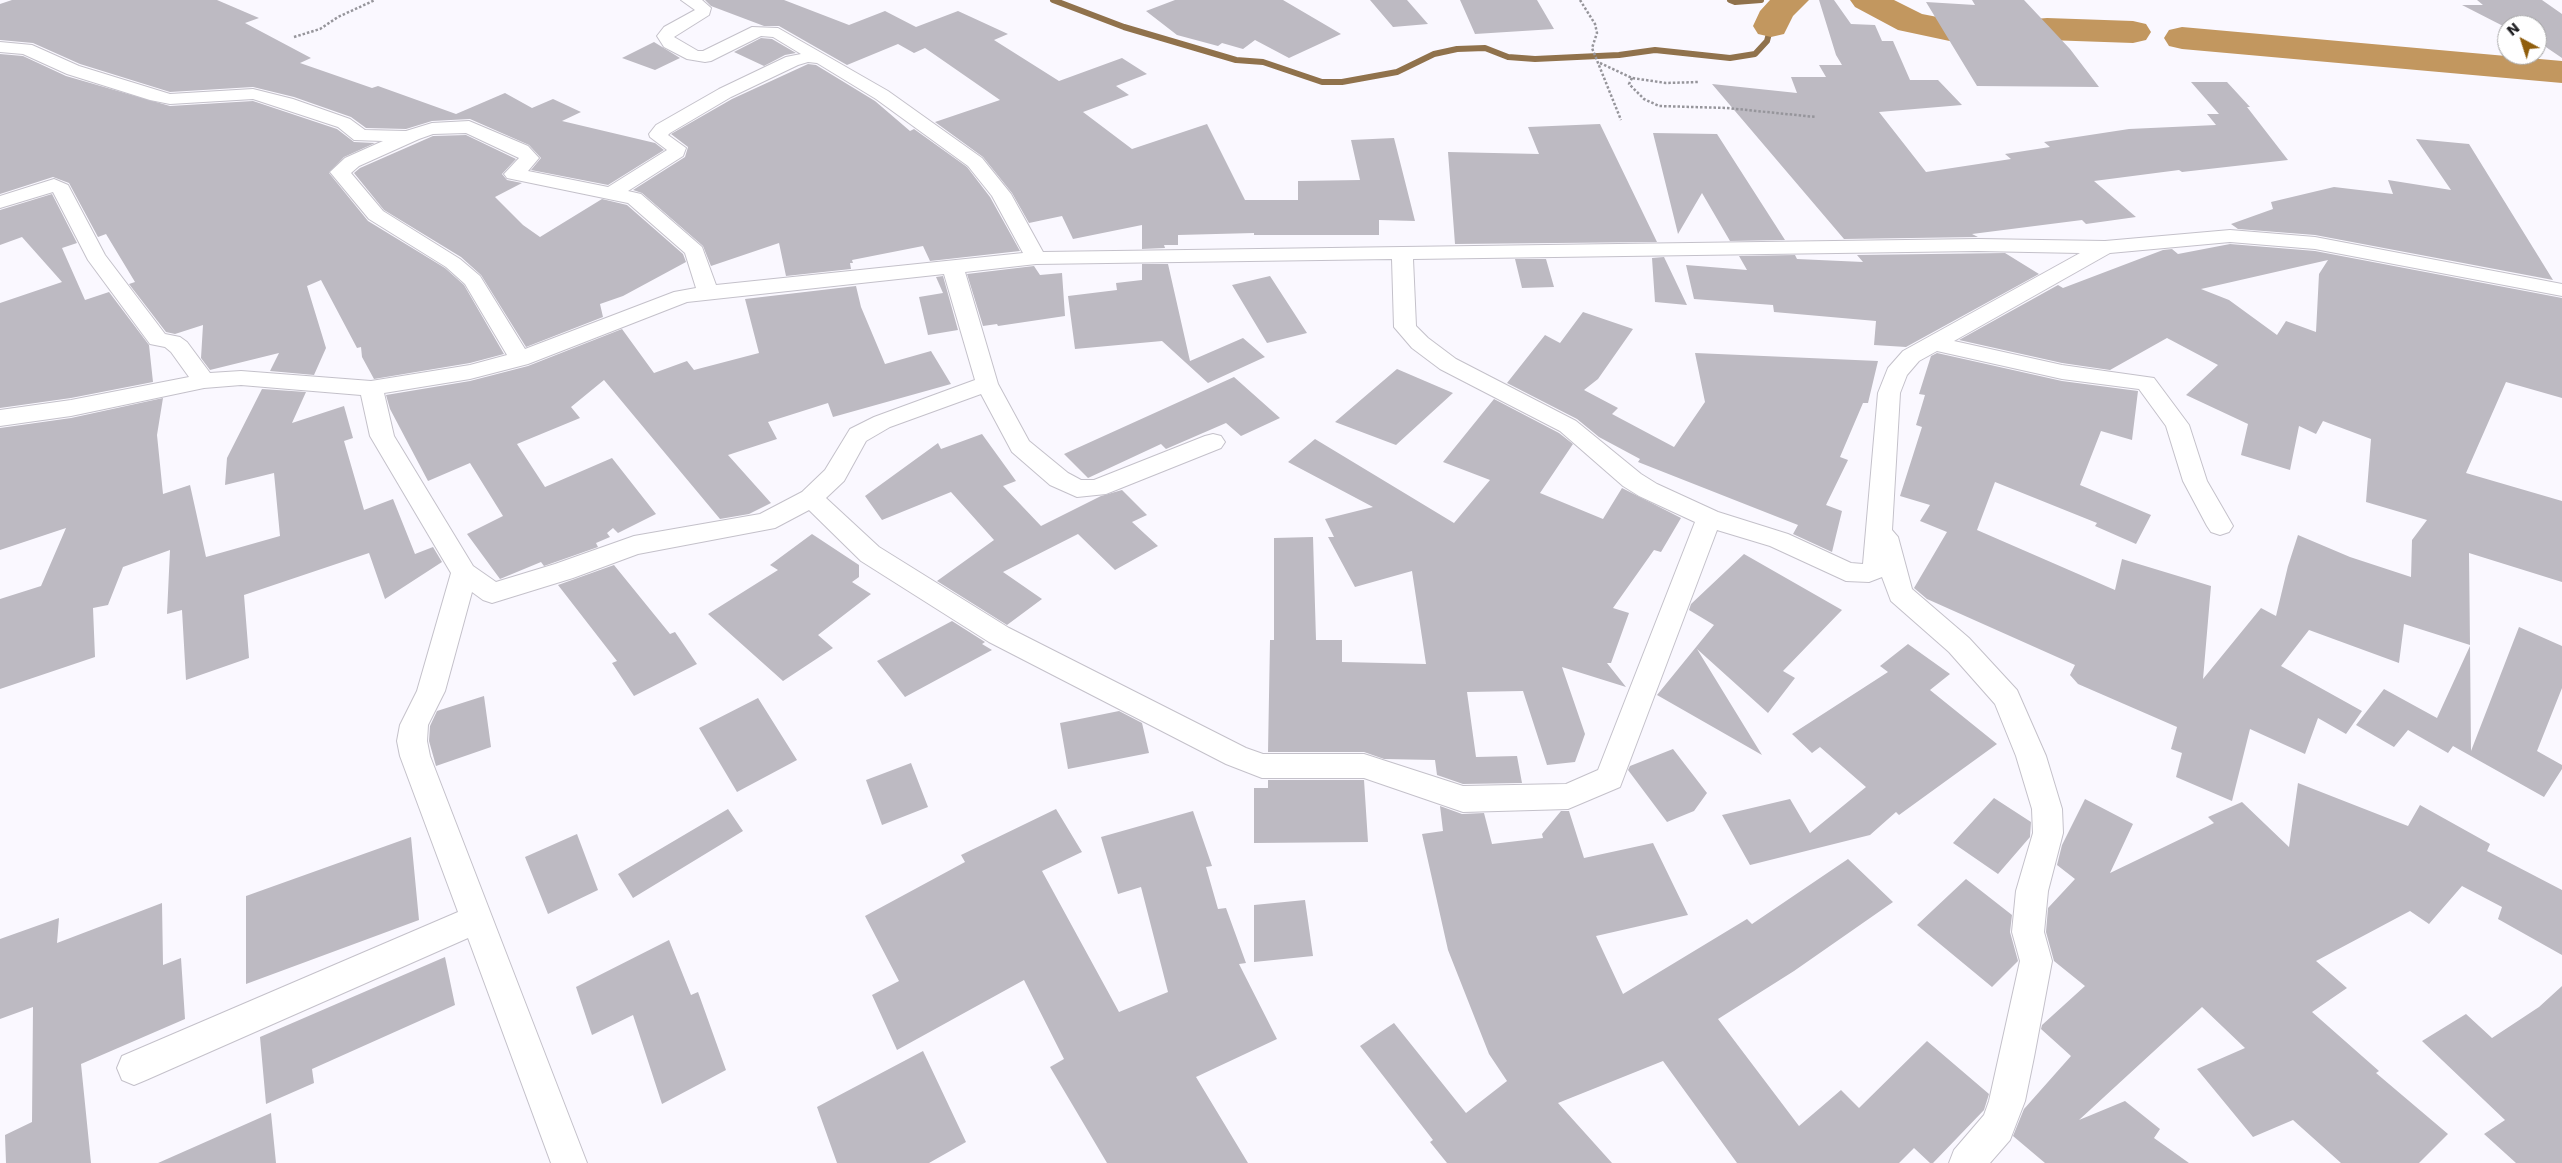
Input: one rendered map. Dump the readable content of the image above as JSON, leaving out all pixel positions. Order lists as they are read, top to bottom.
{
  "north": "top left"
}
